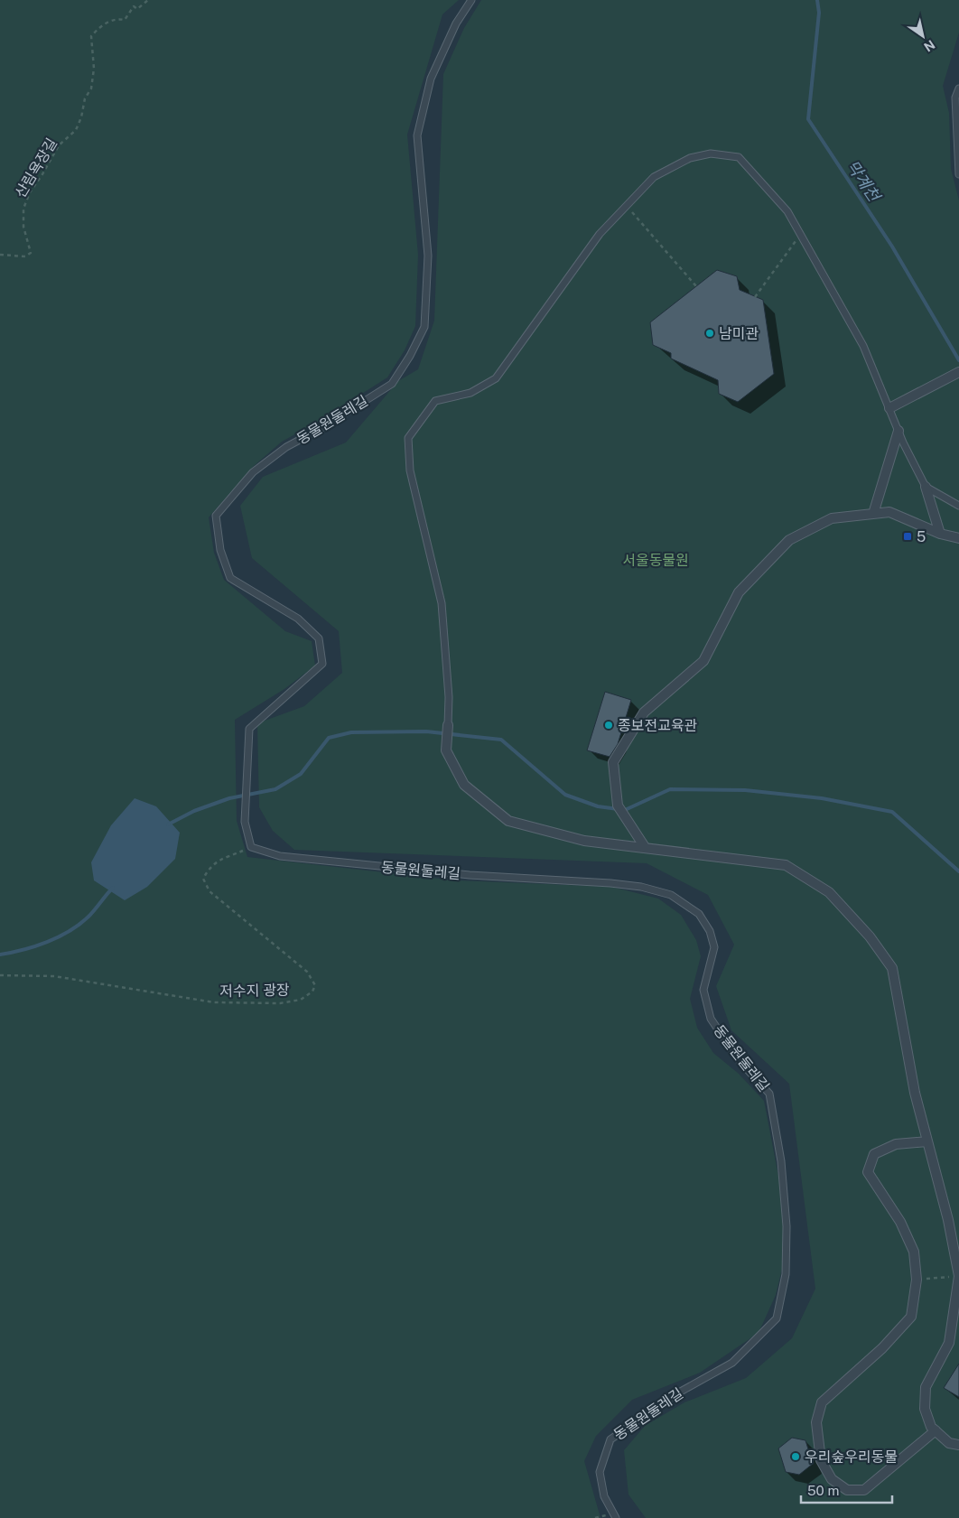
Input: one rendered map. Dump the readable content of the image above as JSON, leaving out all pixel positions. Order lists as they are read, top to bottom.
{
  "streets": {
    "lane": ["동물원둘레길"],
    "path": ["산림욕장길", "저수지 광장"]
  },
  "crossings": [
    ["동물원둘레길", "저수지 광장"]
  ],
  "water": ["막계천"],
  "parks": ["서울동물원"],
  "places": {
    "other": ["남미관", "종보전교육관", "우리숲우리동물"],
    "transit": ["5"]
  },
  "scale_bar": "50 m",
  "north": "bottom right"
}
